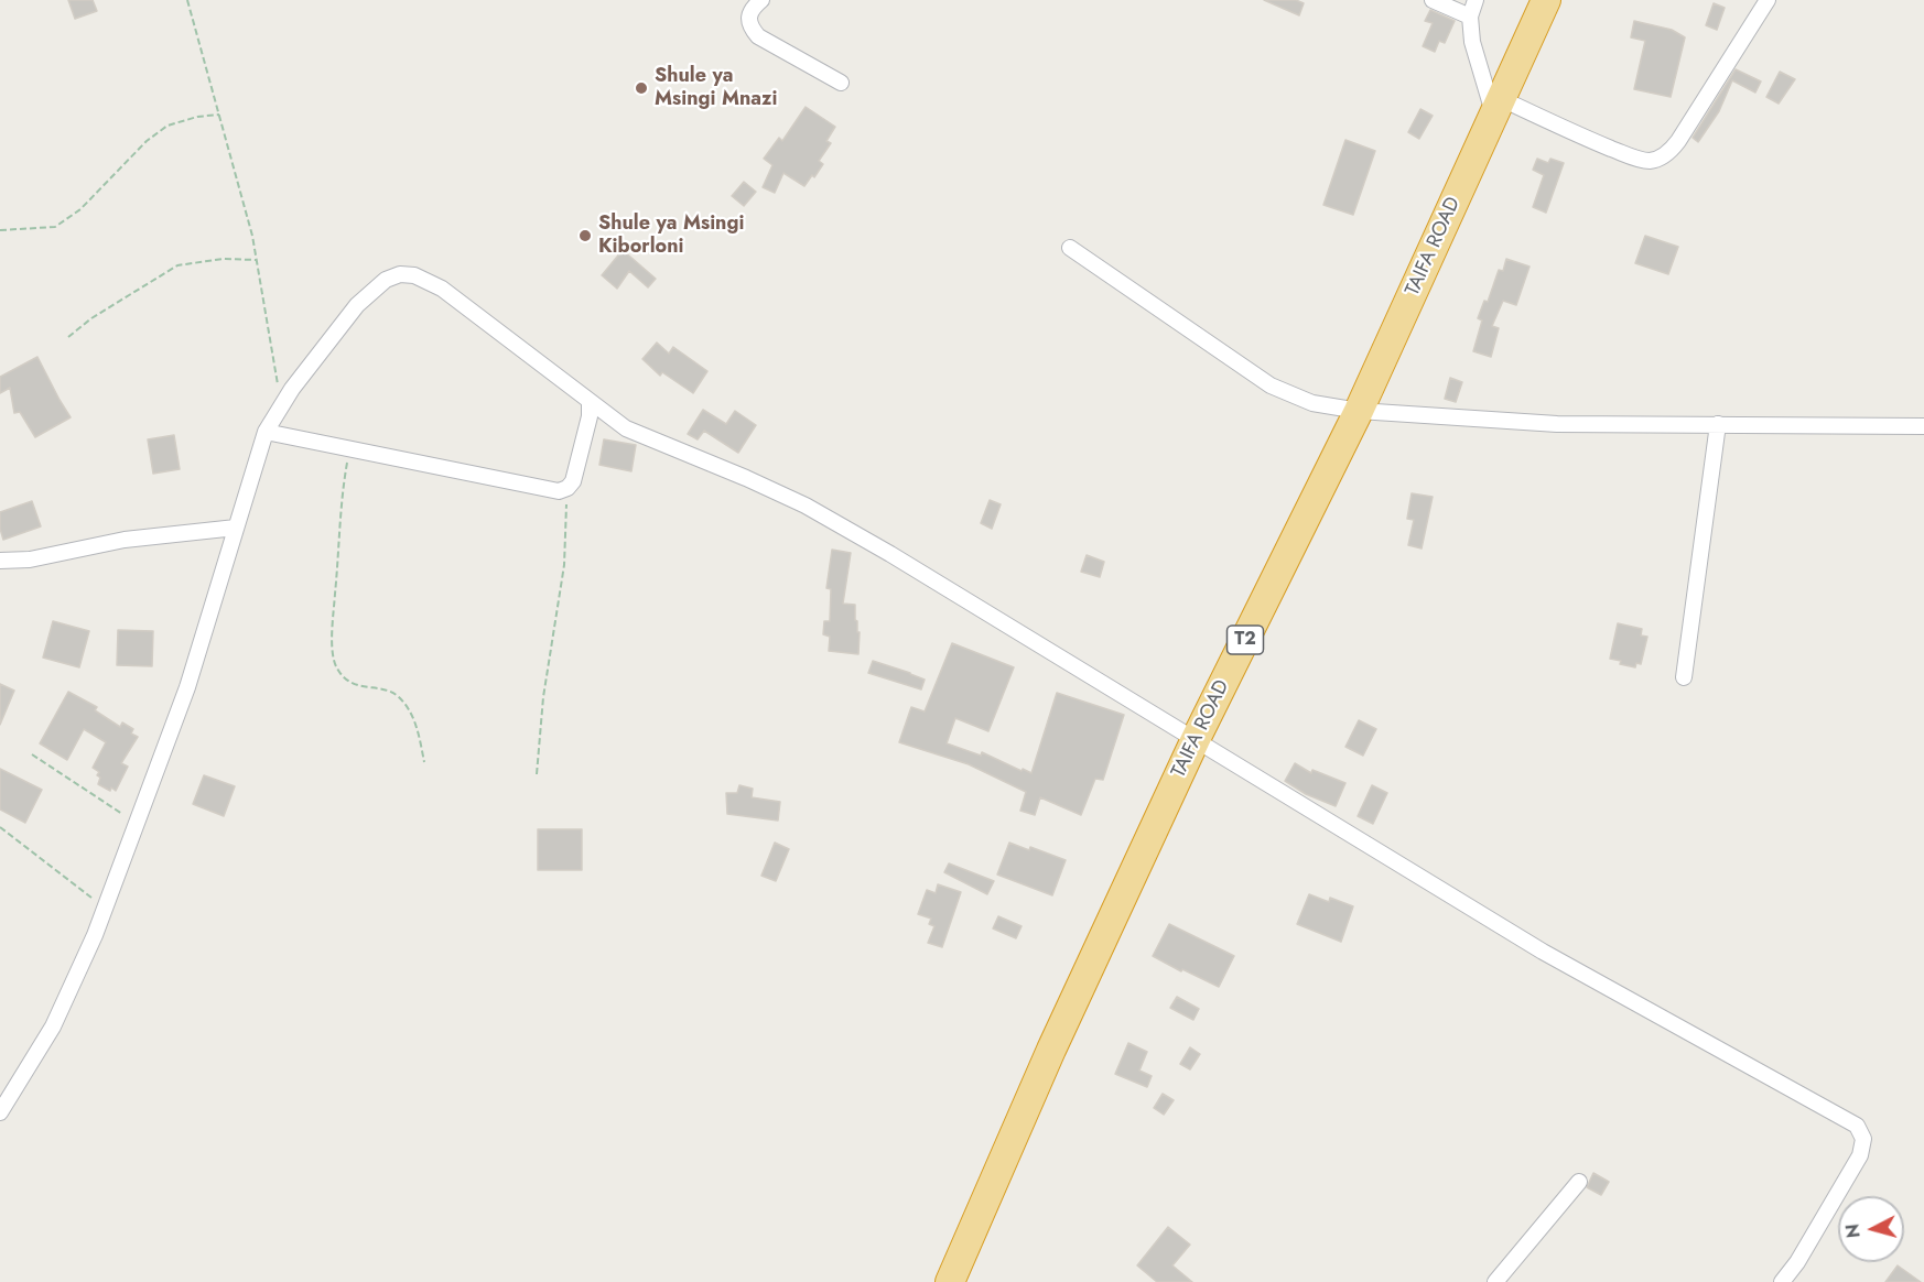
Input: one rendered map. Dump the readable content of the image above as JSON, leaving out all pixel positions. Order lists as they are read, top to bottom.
{
  "streets": {
    "highway": ["TAIFA ROAD", "T2"]
  },
  "places": ["Shule ya Msingi Mnazi", "Shule ya Msingi Kiborloni"],
  "north": "left"
}
